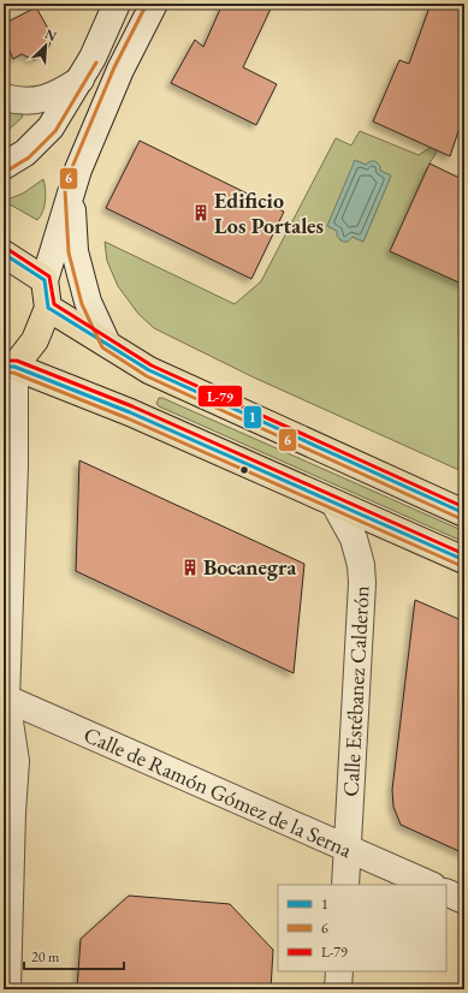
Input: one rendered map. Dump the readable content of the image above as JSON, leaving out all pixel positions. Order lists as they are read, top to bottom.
{
  "streets": {
    "street": ["Calle Estébanez Calderón", "Calle de Ramón Gómez de la Serna"]
  },
  "crossings": [
    ["Calle Estébanez Calderón", "Calle de Ramón Gómez de la Serna"]
  ],
  "places": {
    "building": ["Edificio Los Portales", "Bocanegra"]
  },
  "lines": ["transit line 6", "transit line L-79", "transit line 1"],
  "legend": ["1", "6", "L-79"],
  "scale_bar": "20 m",
  "north": "top right"
}
